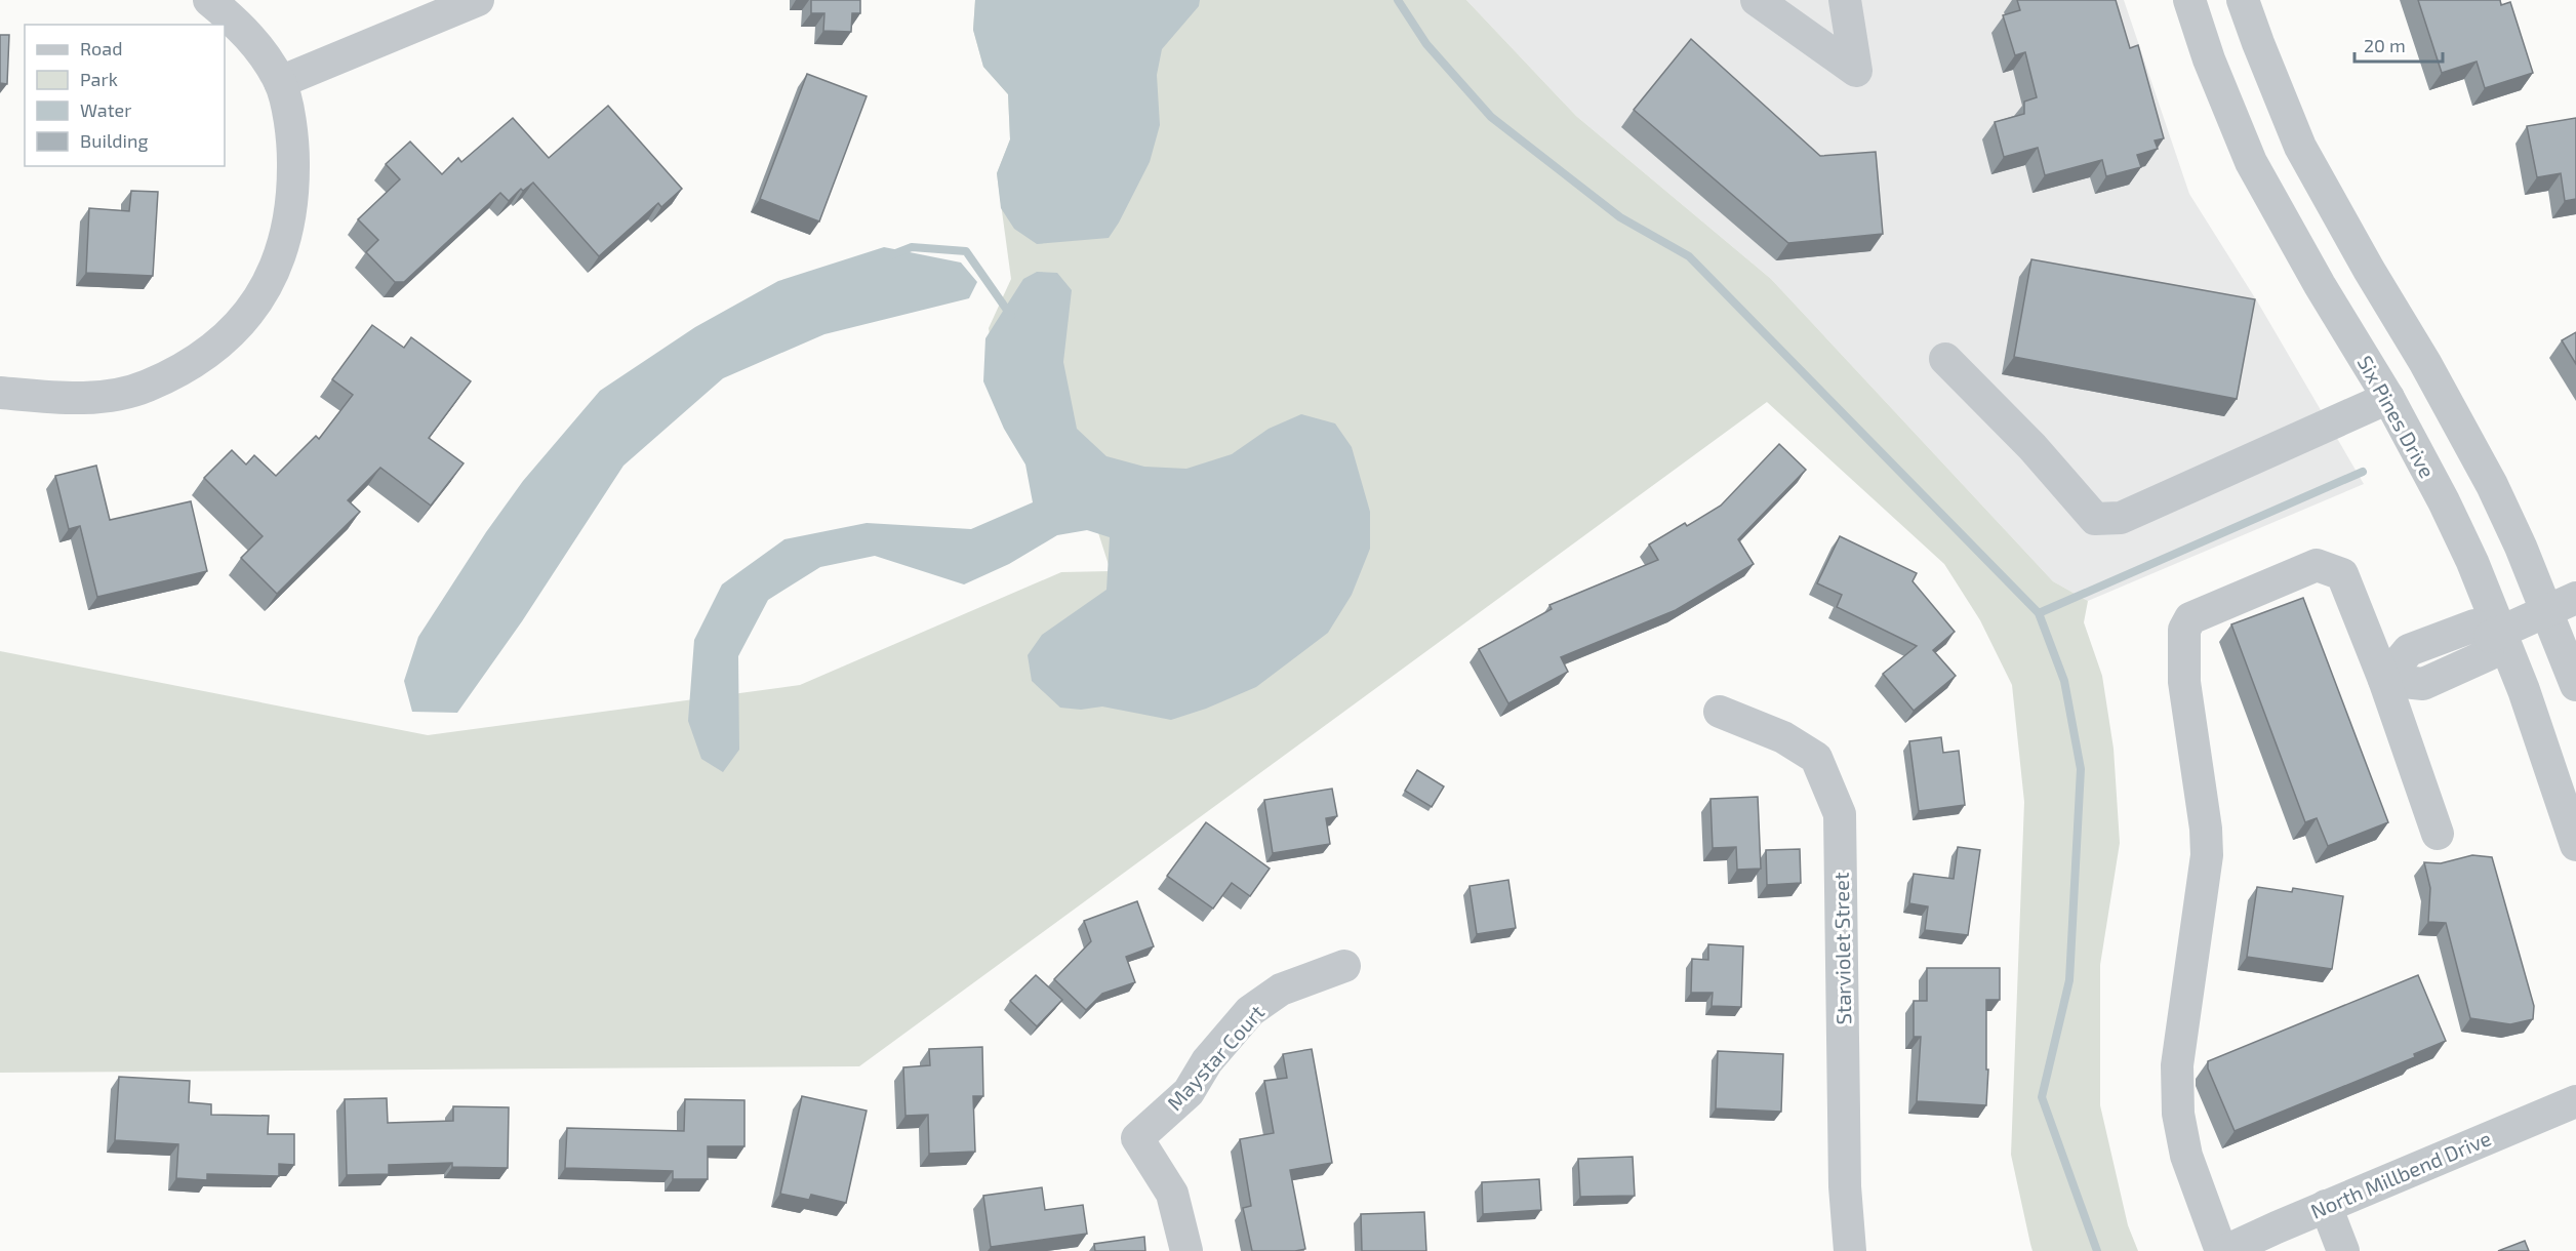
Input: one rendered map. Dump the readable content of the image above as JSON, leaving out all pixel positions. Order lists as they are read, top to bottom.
{
  "streets": {
    "street": [
      "Six Pines Drive",
      "Starviolet Street",
      "Maystar Court",
      "North Millbend Drive"
    ]
  },
  "legend": [
    "Road",
    "Park",
    "Water",
    "Building"
  ],
  "scale_bar": "20 m"
}
